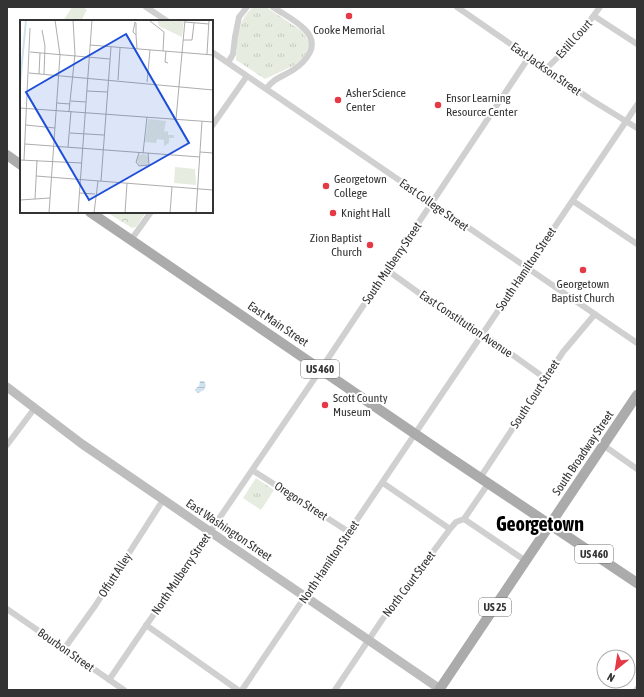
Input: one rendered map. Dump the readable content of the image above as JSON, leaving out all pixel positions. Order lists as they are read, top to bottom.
{
  "streets": {
    "main road": [
      "East Main Street",
      "US 460",
      "South Broadway Street",
      "US 25"
    ],
    "street": [
      "Estill Court",
      "East Jackson Street",
      "East College Street",
      "South Mulberry Street",
      "South Hamilton Street",
      "East Constitution Avenue",
      "South Court Street",
      "Oregon Street",
      "East Washington Street",
      "North Hamilton Street",
      "North Mulberry Street",
      "Offutt Alley",
      "North Court Street",
      "Bourbon Street"
    ]
  },
  "crossings": [
    ["Estill Court", "East Jackson Street"],
    ["East Jackson Street", "South Mulberry Street"],
    ["East Jackson Street", "South Hamilton Street"],
    ["East College Street", "South Mulberry Street"],
    ["East College Street", "South Hamilton Street"],
    ["East College Street", "South Court Street"],
    ["South Mulberry Street", "East Main Street"],
    ["South Mulberry Street", "East Constitution Avenue"],
    ["South Mulberry Street", "North Mulberry Street"],
    ["South Hamilton Street", "East Main Street"],
    ["South Hamilton Street", "East Constitution Avenue"],
    ["South Hamilton Street", "North Hamilton Street"],
    ["East Main Street", "US 460"],
    ["East Main Street", "South Court Street"],
    ["East Main Street", "South Broadway Street"],
    ["East Main Street", "North Hamilton Street"],
    ["East Main Street", "North Mulberry Street"],
    ["East Main Street", "North Court Street"],
    ["East Main Street", "US 25"],
    ["East Constitution Avenue", "South Court Street"],
    ["US 460", "South Broadway Street"],
    ["US 460", "US 25"],
    ["South Broadway Street", "US 25"],
    ["Oregon Street", "North Hamilton Street"],
    ["Oregon Street", "North Mulberry Street"],
    ["East Washington Street", "North Hamilton Street"],
    ["East Washington Street", "North Mulberry Street"],
    ["East Washington Street", "Offutt Alley"],
    ["East Washington Street", "North Court Street"],
    ["East Washington Street", "US 25"],
    ["North Mulberry Street", "Bourbon Street"],
    ["Offutt Alley", "Bourbon Street"]
  ],
  "districts": ["Georgetown"],
  "places": [
    "Cooke Memorial",
    "Asher Science Center",
    "Ensor Learning Resource Center",
    "Georgetown College",
    "Knight Hall",
    "Zion Baptist Church",
    "Georgetown Baptist Church",
    "Scott County Museum"
  ],
  "north": "bottom left"
}
